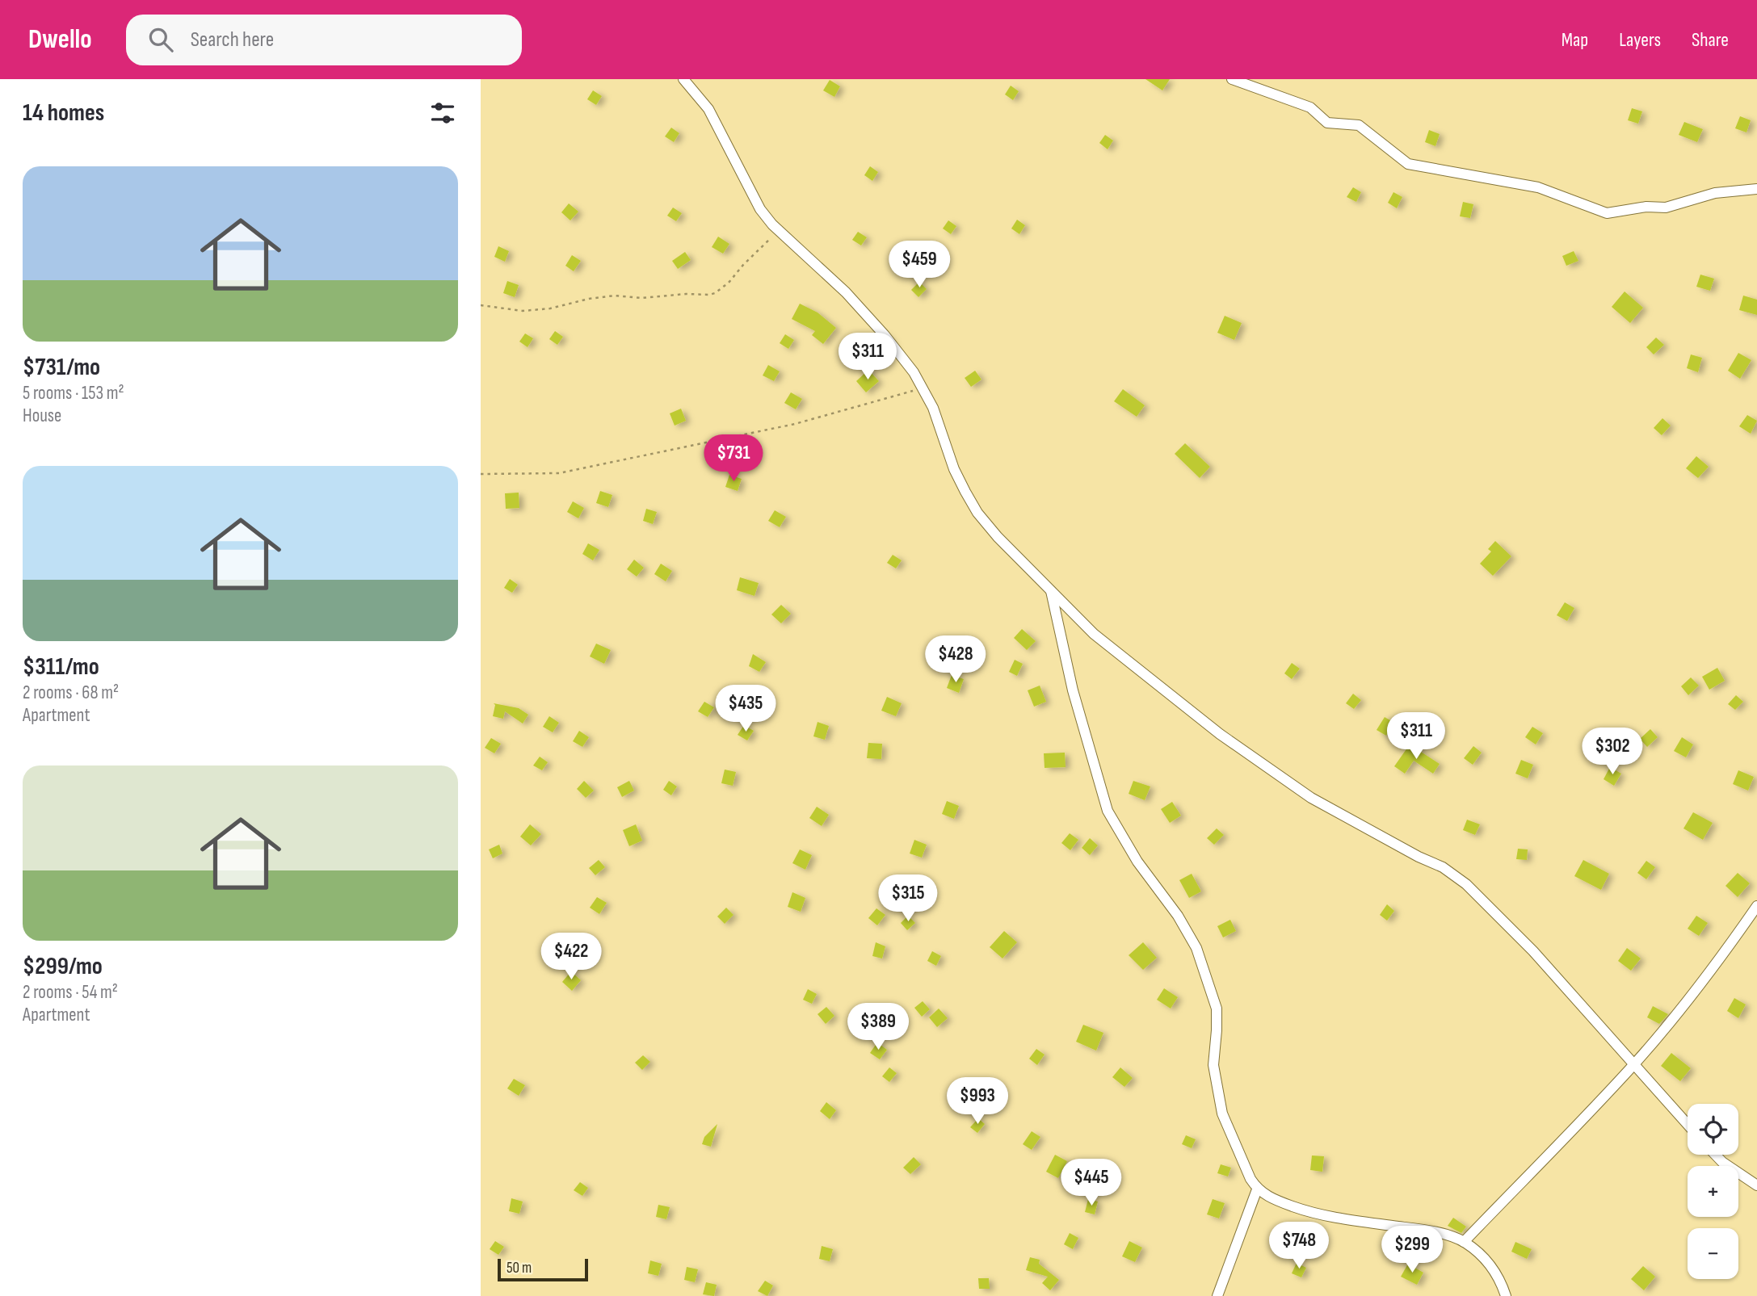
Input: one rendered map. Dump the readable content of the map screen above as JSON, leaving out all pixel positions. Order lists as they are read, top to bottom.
{
  "scale_bar": "50 m",
  "page": {
    "header": "Dwello",
    "search": "Search here",
    "nav": ["Map", "Layers", "Share"],
    "heading": "14 homes",
    "list": [
      {
        "name": "$731/mo",
        "note": "5 rooms · 153 m² · House"
      },
      {
        "name": "$311/mo",
        "note": "2 rooms · 68 m² · Apartment"
      },
      {
        "name": "$299/mo",
        "note": "2 rooms · 54 m² · Apartment"
      }
    ],
    "price": [
      "$459",
      "$311",
      "$731",
      "$428",
      "$435",
      "$311",
      "$302",
      "$315",
      "$422",
      "$389",
      "$993",
      "$445",
      "$748",
      "$299"
    ],
    "map_buttons": ["+", "−"],
    "scale": "50 m"
  }
}
